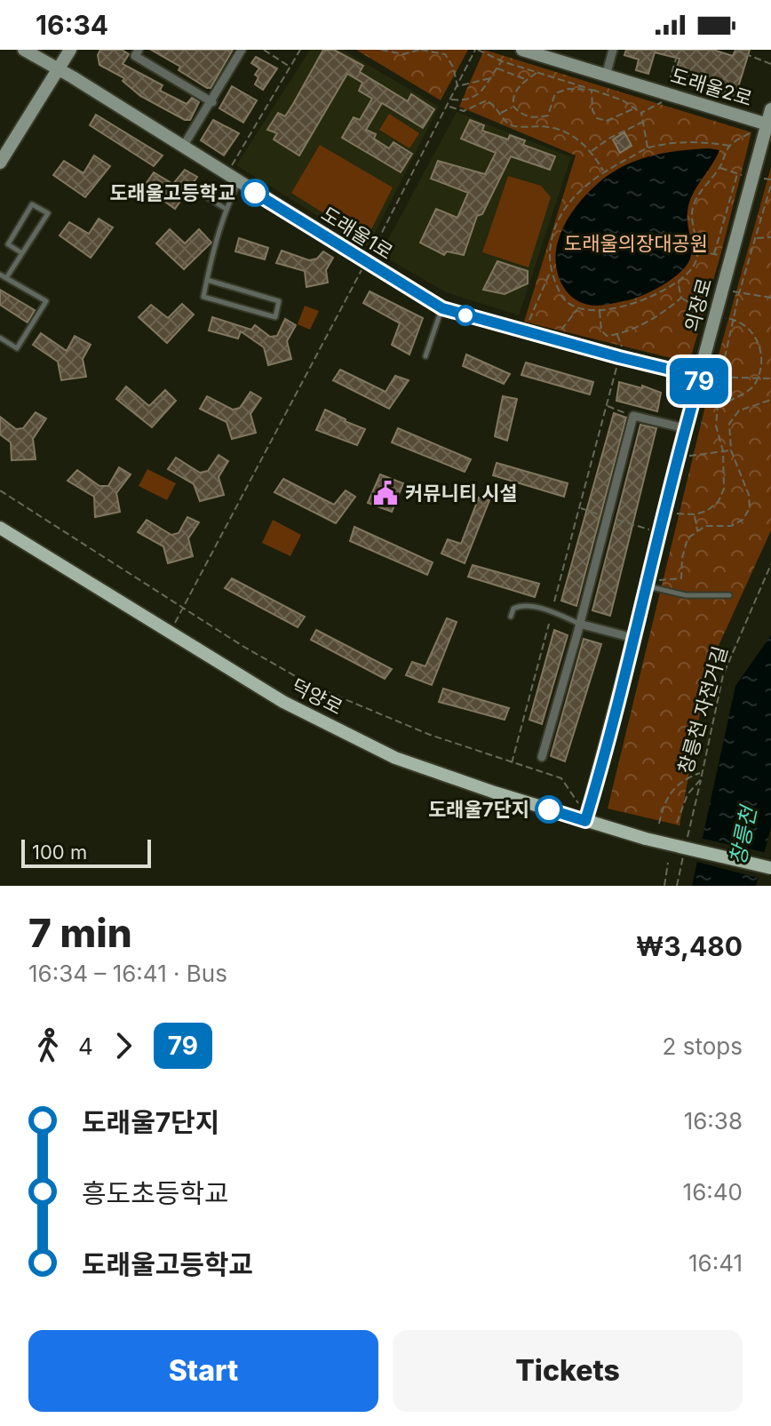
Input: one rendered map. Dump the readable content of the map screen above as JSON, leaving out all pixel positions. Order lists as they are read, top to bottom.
{
  "streets": {
    "main road": ["덕양로"],
    "street": ["도래울2로", "도래울1로", "의장로"],
    "path": ["창릉천 자전거길"]
  },
  "crossings": [
    ["도래울2로", "의장로"],
    ["도래울1로", "의장로"],
    ["의장로", "덕양로"]
  ],
  "water": ["창릉천"],
  "parks": ["도래울의장대공원"],
  "places": {
    "other": ["도래울고등학교", "도래울7단지"],
    "public building": ["커뮤니티 시설"]
  },
  "lines": ["bus line 79"],
  "scale_bar": "100 m",
  "page": {
    "status": "16:34",
    "on_map": "79",
    "scale": "100 m",
    "heading": ["7 min", "16:34 – 16:41 · Bus", "₩3,480"],
    "legs": ["4", "79", "2 stops"],
    "list": [
      {
        "name": "도래울7단지",
        "value": "16:38"
      },
      {
        "name": "흥도초등학교",
        "value": "16:40"
      },
      {
        "name": "도래울고등학교",
        "value": "16:41"
      }
    ],
    "buttons": ["Start", "Tickets"]
  }
}
